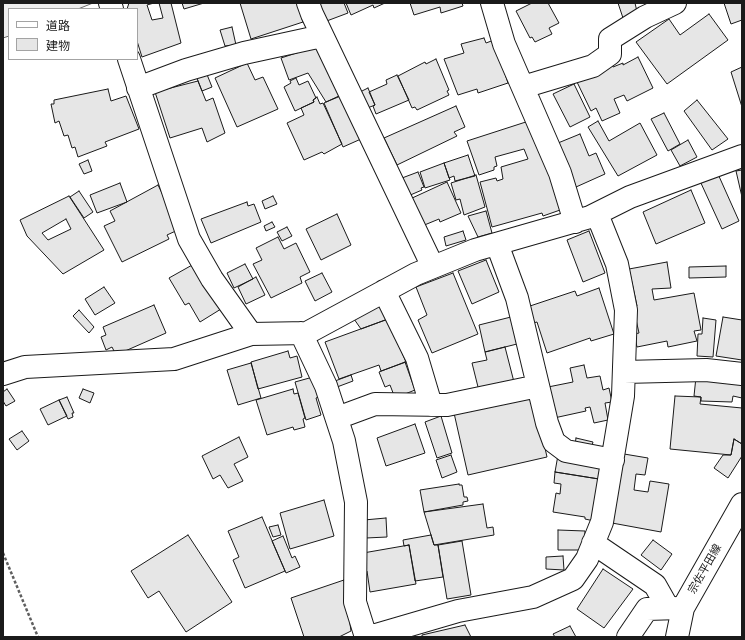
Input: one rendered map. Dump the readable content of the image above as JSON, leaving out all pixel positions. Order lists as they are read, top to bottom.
{
  "streets": {
    "street": ["宗佐平田線"]
  },
  "legend": ["道路", "建物"]
}
